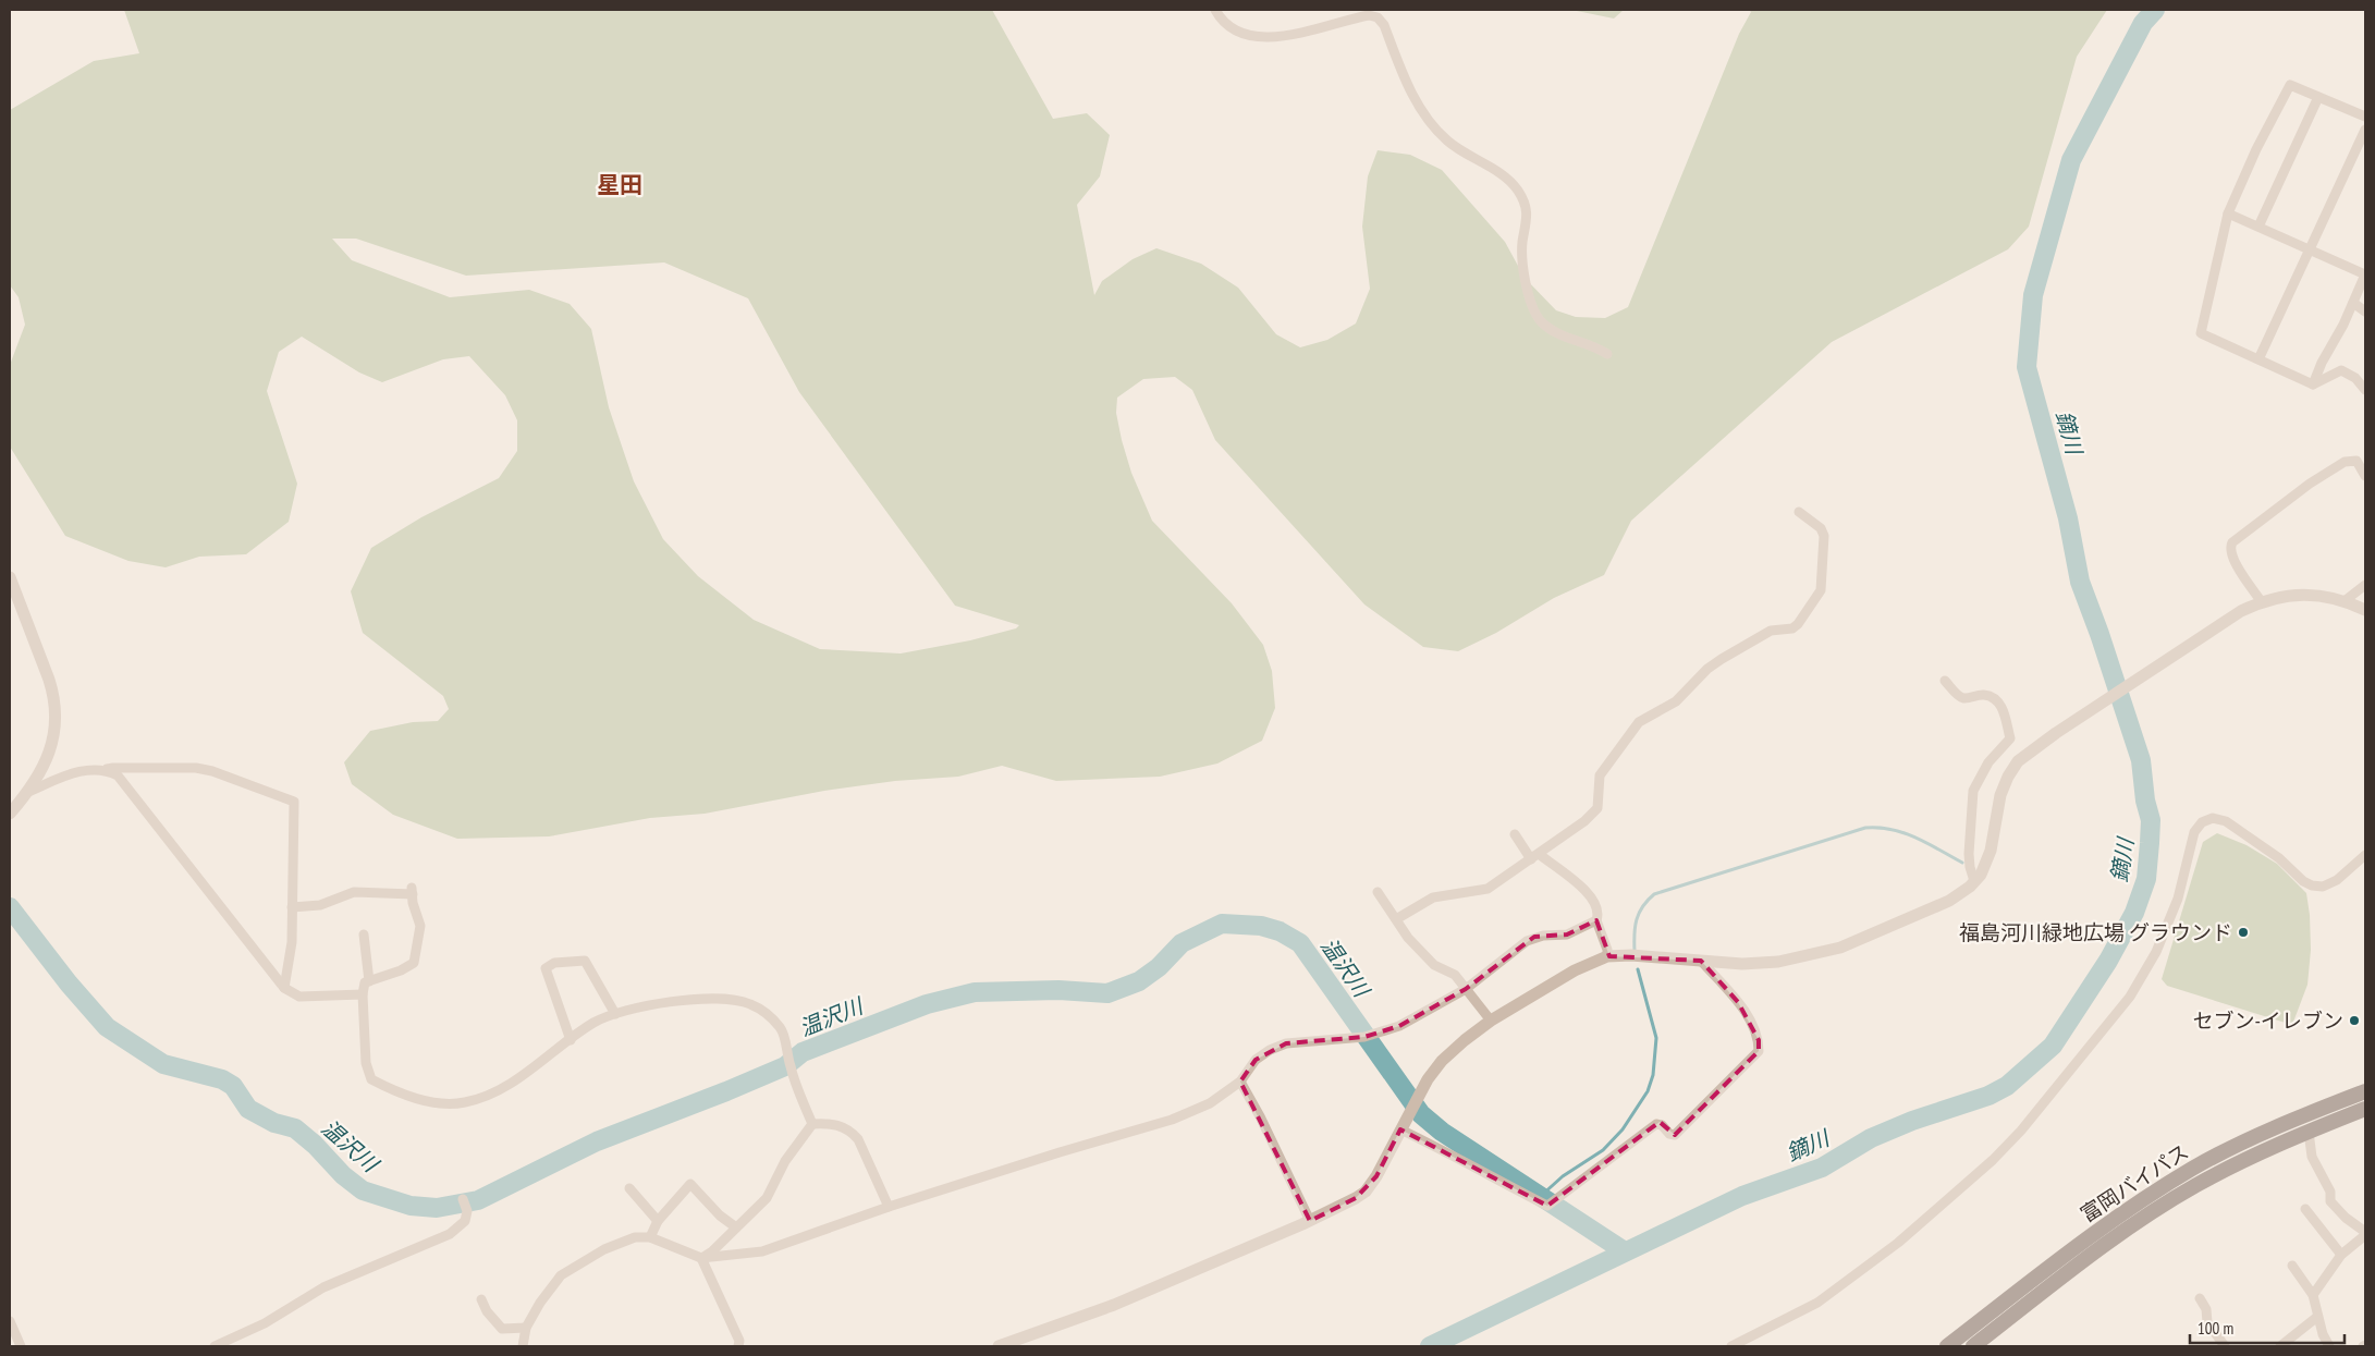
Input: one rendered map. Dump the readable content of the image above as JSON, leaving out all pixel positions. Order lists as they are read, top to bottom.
{
  "streets": {
    "highway": ["富岡バイパス"]
  },
  "districts": ["星田"],
  "water": ["鏑川", "温沢川"],
  "places": ["福島河川緑地広場 グラウンド", "セブン-イレブン"],
  "scale_bar": "100 m"
}
